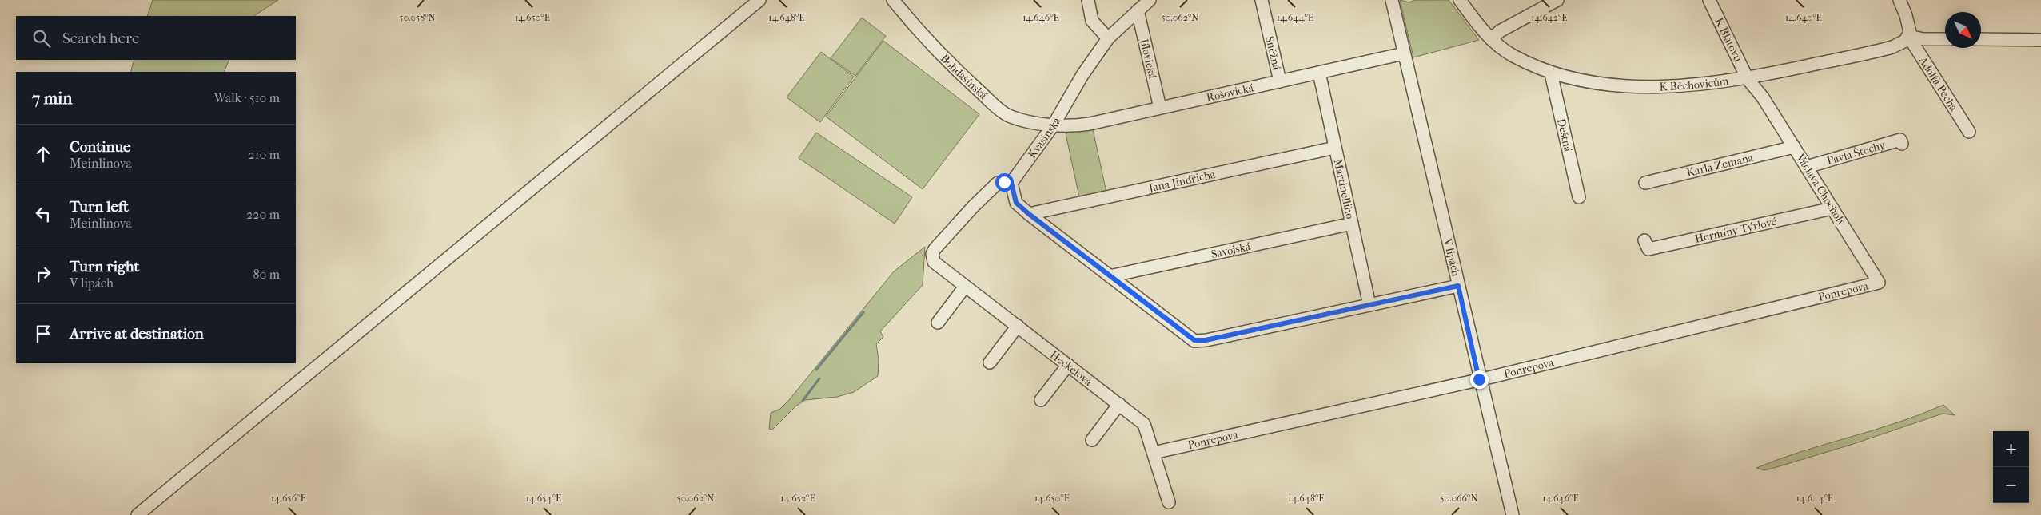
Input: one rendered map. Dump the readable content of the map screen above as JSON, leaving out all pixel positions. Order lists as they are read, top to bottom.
{
  "streets": {
    "street": [
      "K Blatovu",
      "Sněžná",
      "Jílovická",
      "Bohdašínská",
      "K Běchovicům",
      "Adolfa Pecha",
      "Rošovická",
      "Deštná",
      "Kvasinská",
      "Pavla Štechy",
      "Karla Zemana",
      "Jana Jindřicha",
      "Martinelliho",
      "Václava Chocholy",
      "Hermíny Týrlové",
      "Savojská",
      "V lipách",
      "Ponrepova",
      "Heckelova"
    ]
  },
  "crossings": [
    ["K Blatovu", "K Běchovicům"],
    ["K Blatovu", "Václava Chocholy"],
    ["Sněžná", "Rošovická"],
    ["Jílovická", "Rošovická"],
    ["Jílovická", "Kvasinská"],
    ["Bohdašínská", "Rošovická"],
    ["Bohdašínská", "Kvasinská"],
    ["K Běchovicům", "Adolfa Pecha"],
    ["K Běchovicům", "Deštná"],
    ["Rošovická", "Kvasinská"],
    ["Rošovická", "Martinelliho"],
    ["Rošovická", "V lipách"],
    ["Kvasinská", "Heckelova"],
    ["Pavla Štechy", "Václava Chocholy"],
    ["Karla Zemana", "Václava Chocholy"],
    ["Jana Jindřicha", "Martinelliho"],
    ["Martinelliho", "Savojská"],
    ["Václava Chocholy", "Hermíny Týrlové"],
    ["Václava Chocholy", "Ponrepova"],
    ["V lipách", "Ponrepova"],
    ["Ponrepova", "Heckelova"]
  ],
  "north": "bottom right",
  "page": {
    "search": "Search here",
    "heading": ["7 min", "Walk · 510 m"],
    "list": [
      ["Continue", "Meinlinova", "210 m"],
      ["Turn left", "Meinlinova", "220 m"],
      ["Turn right", "V lipách", "80 m"],
      "Arrive at destination"
    ],
    "map_buttons": ["+", "−"]
  },
  "coordinates": [
    "14.644°E",
    "14.642°E",
    "14.640°E",
    "14.650°E",
    "14.648°E",
    "14.646°E",
    "50.058°N",
    "50.062°N",
    "50.066°N",
    "14.656°E",
    "14.654°E",
    "14.652°E"
  ]
}
